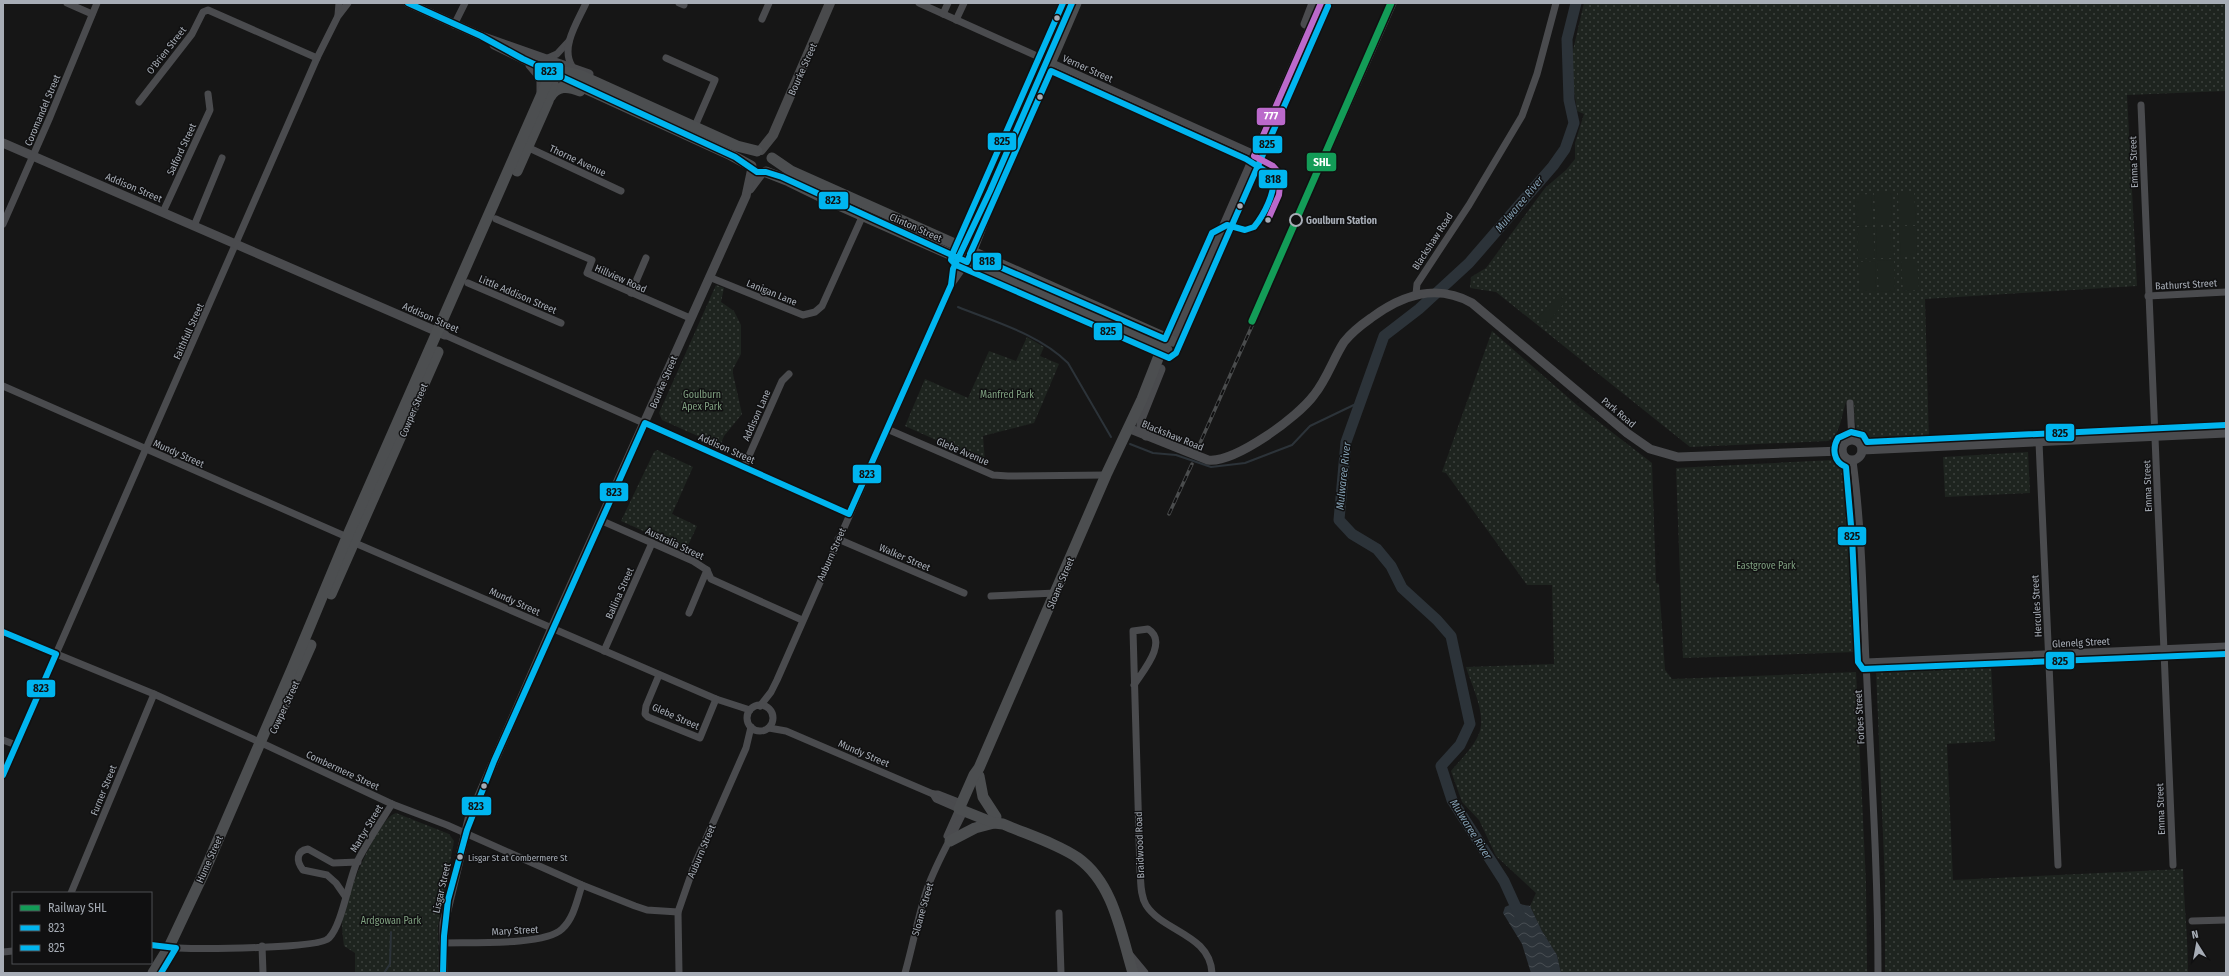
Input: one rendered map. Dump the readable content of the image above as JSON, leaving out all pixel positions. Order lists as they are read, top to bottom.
{
  "streets": {
    "main road": [
      "Bourke Street",
      "Clinton Street",
      "Cowper Street",
      "Auburn Street",
      "Sloane Street",
      "Hume Street"
    ],
    "street": [
      "O'Brien Street",
      "Verner Street",
      "Coromandel Street",
      "Salford Street",
      "Thorne Avenue",
      "Emma Street",
      "Addison Street",
      "Blackshaw Road",
      "Hillview Road",
      "Bathurst Street",
      "Lanigan Lane",
      "Little Addison Street",
      "Faithfull Street",
      "Park Road",
      "Addison Lane",
      "Glebe Avenue",
      "Mundy Street",
      "Australia Street",
      "Walker Street",
      "Ballina Street",
      "Hercules Street",
      "Glenelg Street",
      "Glebe Street",
      "Forbes Street",
      "Combermere Street",
      "Furner Street",
      "Martyr Street",
      "Braidwood Road",
      "Lisgar Street",
      "Mary Street"
    ]
  },
  "crossings": [
    ["O'Brien Street", "Faithfull Street"],
    ["Verner Street", "Auburn Street"],
    ["Verner Street", "Sloane Street"],
    ["Bourke Street", "Addison Street"],
    ["Bourke Street", "Clinton Street"],
    ["Bourke Street", "Hillview Road"],
    ["Bourke Street", "Lanigan Lane"],
    ["Bourke Street", "Mundy Street"],
    ["Bourke Street", "Australia Street"],
    ["Bourke Street", "Combermere Street"],
    ["Bourke Street", "Lisgar Street"],
    ["Coromandel Street", "Addison Street"],
    ["Salford Street", "Addison Street"],
    ["Thorne Avenue", "Cowper Street"],
    ["Emma Street", "Bathurst Street"],
    ["Emma Street", "Glenelg Street"],
    ["Addison Street", "Faithfull Street"],
    ["Addison Street", "Cowper Street"],
    ["Addison Street", "Addison Lane"],
    ["Addison Street", "Auburn Street"],
    ["Clinton Street", "Lanigan Lane"],
    ["Clinton Street", "Cowper Street"],
    ["Clinton Street", "Auburn Street"],
    ["Clinton Street", "Sloane Street"],
    ["Blackshaw Road", "Park Road"],
    ["Blackshaw Road", "Sloane Street"],
    ["Hillview Road", "Cowper Street"],
    ["Little Addison Street", "Cowper Street"],
    ["Faithfull Street", "Mundy Street"],
    ["Faithfull Street", "Combermere Street"],
    ["Cowper Street", "Mundy Street"],
    ["Cowper Street", "Combermere Street"],
    ["Cowper Street", "Hume Street"],
    ["Park Road", "Forbes Street"],
    ["Glebe Avenue", "Auburn Street"],
    ["Glebe Avenue", "Sloane Street"],
    ["Mundy Street", "Auburn Street"],
    ["Mundy Street", "Sloane Street"],
    ["Mundy Street", "Ballina Street"],
    ["Mundy Street", "Glebe Street"],
    ["Australia Street", "Auburn Street"],
    ["Australia Street", "Ballina Street"],
    ["Auburn Street", "Walker Street"],
    ["Auburn Street", "Combermere Street"],
    ["Hercules Street", "Glenelg Street"],
    ["Glenelg Street", "Forbes Street"],
    ["Combermere Street", "Furner Street"],
    ["Combermere Street", "Martyr Street"],
    ["Combermere Street", "Hume Street"],
    ["Combermere Street", "Lisgar Street"],
    ["Combermere Street", "Mary Street"],
    ["Lisgar Street", "Mary Street"]
  ],
  "water": ["Mulwaree River"],
  "parks": [
    "Goulburn Apex Park",
    "Manfred Park",
    "Eastgrove Park",
    "Ardgowan Park"
  ],
  "places": ["Goulburn Station", "Lisgar St at Combermere St"],
  "lines": [
    "rail line SHL",
    "transit line 823",
    "transit line 825",
    "transit line 777",
    "transit line 818"
  ],
  "legend": ["Railway SHL", "823", "825"],
  "north": "top"
}
